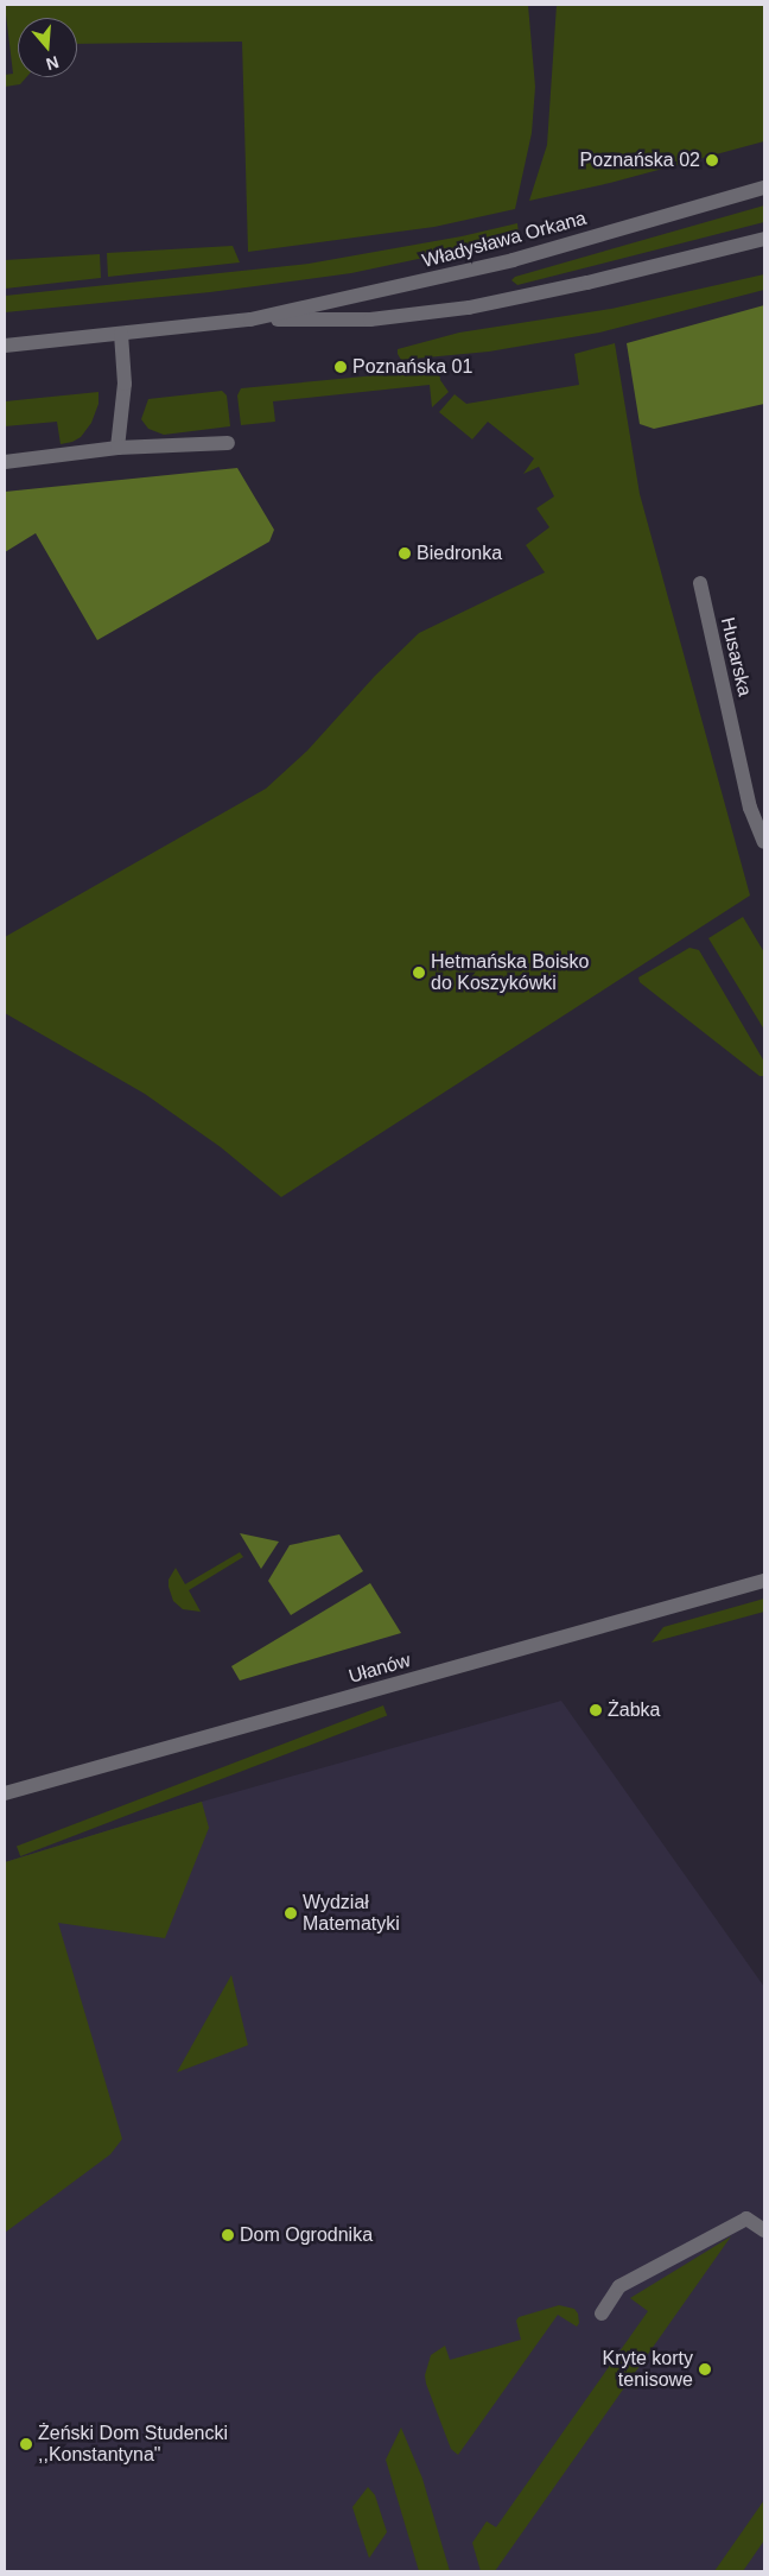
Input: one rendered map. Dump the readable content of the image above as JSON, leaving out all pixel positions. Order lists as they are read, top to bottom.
{
  "streets": {
    "street": ["Władysława Orkana", "Husarska", "Ułanów"]
  },
  "places": [
    "Poznańska 02",
    "Poznańska 01",
    "Biedronka",
    "Hetmańska Boisko do Koszykówki",
    "Żabka",
    "Wydział Matematyki",
    "Dom Ogrodnika",
    "Kryte korty tenisowe",
    "Żeński Dom Studencki ,,Konstantyna\""
  ],
  "north": "bottom"
}
